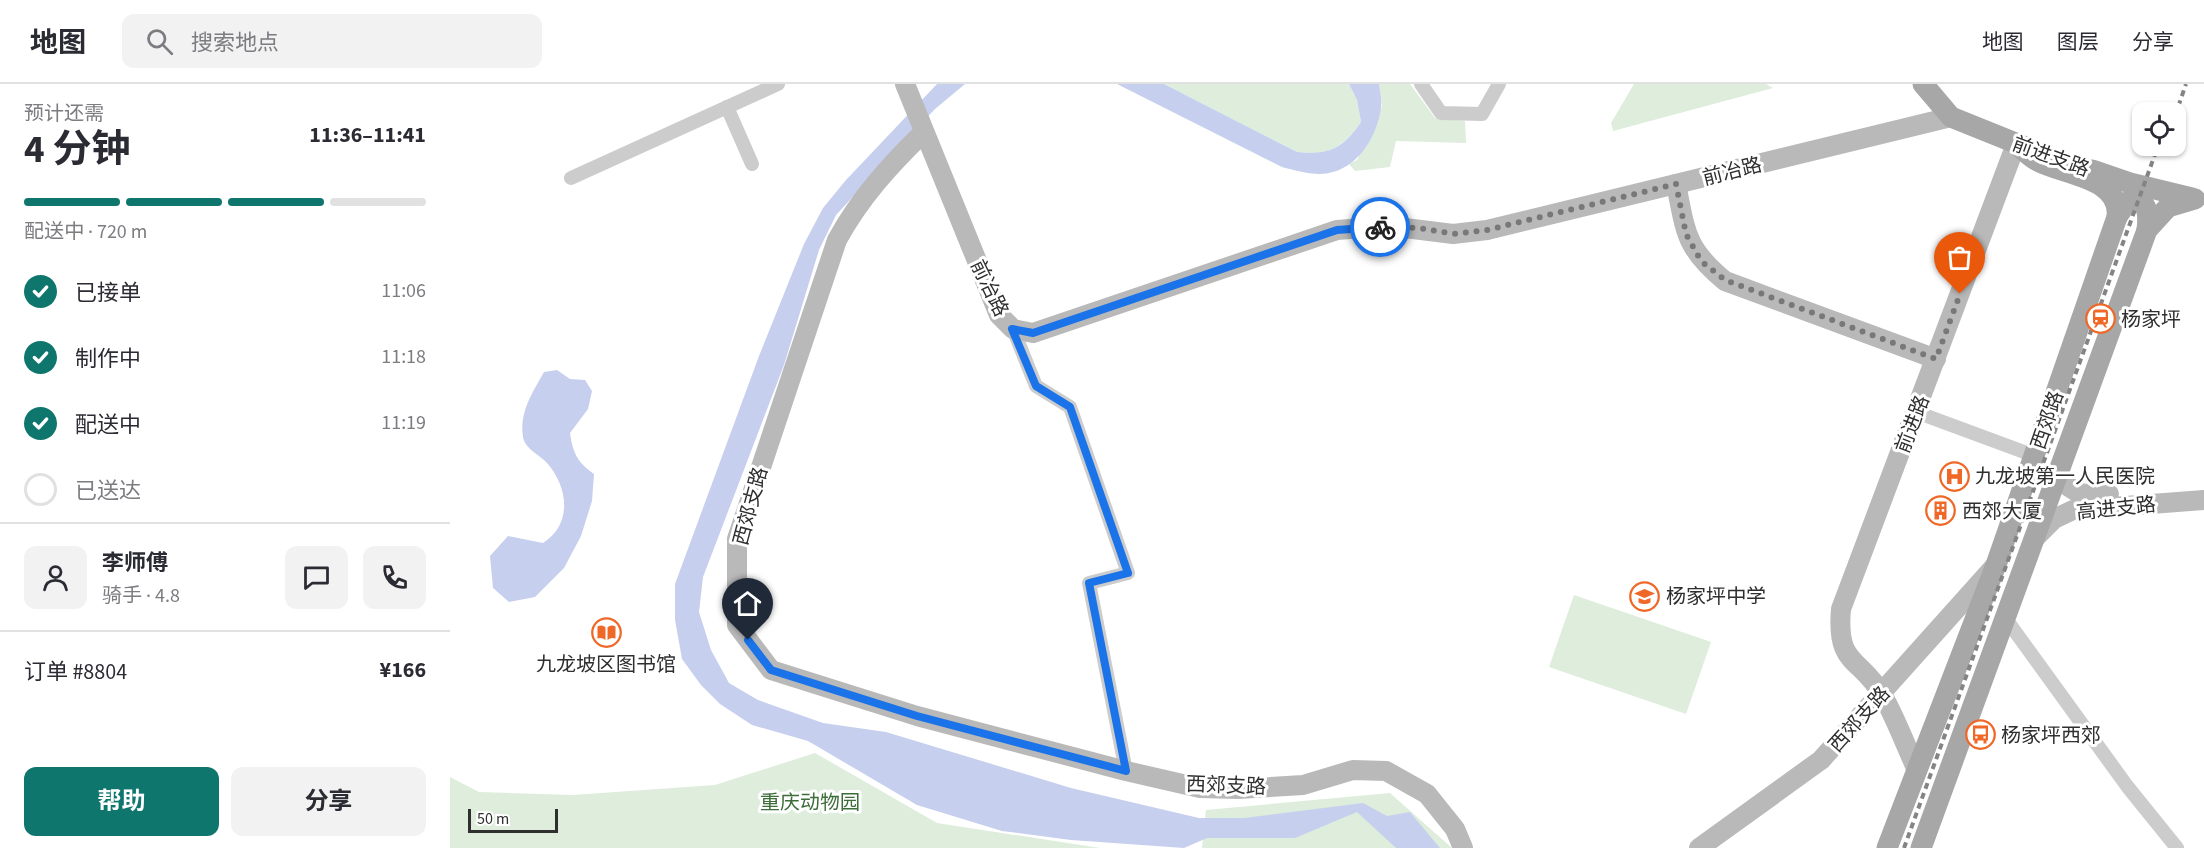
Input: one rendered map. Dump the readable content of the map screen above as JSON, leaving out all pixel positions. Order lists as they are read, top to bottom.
{
  "streets": {
    "main road": ["前进支路", "西郊路"],
    "street": [
      "前冶路",
      "前进路",
      "西郊支路",
      "高进支路"
    ]
  },
  "crossings": [
    ["前进支路", "前冶路"],
    ["前进支路", "西郊路"],
    ["前进支路", "前进路"],
    ["前冶路", "西郊支路"],
    ["西郊路", "前进路"],
    ["西郊路", "西郊支路"],
    ["西郊路", "高进支路"],
    ["前进路", "西郊支路"]
  ],
  "parks": ["重庆动物园"],
  "places": {
    "station": ["杨家坪"],
    "hospital": ["九龙坡第一人民医院"],
    "building": ["西郊大厦"],
    "school or university": ["杨家坪中学"],
    "library": ["九龙坡区图书馆"],
    "bus stop": ["杨家坪西郊"]
  },
  "scale_bar": "50 m",
  "page": {
    "header": "地图",
    "search": "搜索地点",
    "nav": ["地图", "图层", "分享"],
    "heading": ["4 分钟", "预计还需", "11:36–11:41"],
    "panel": [
      "李师傅",
      "骑手 · 4.8",
      "订单 #8804",
      "¥166"
    ],
    "bar": "配送中 · 720 m",
    "list": [
      ["已接单", "11:06"],
      ["制作中", "11:18"],
      ["配送中", "11:19"],
      "已送达"
    ],
    "buttons": ["帮助", "分享"],
    "scale": "50 m"
  }
}
